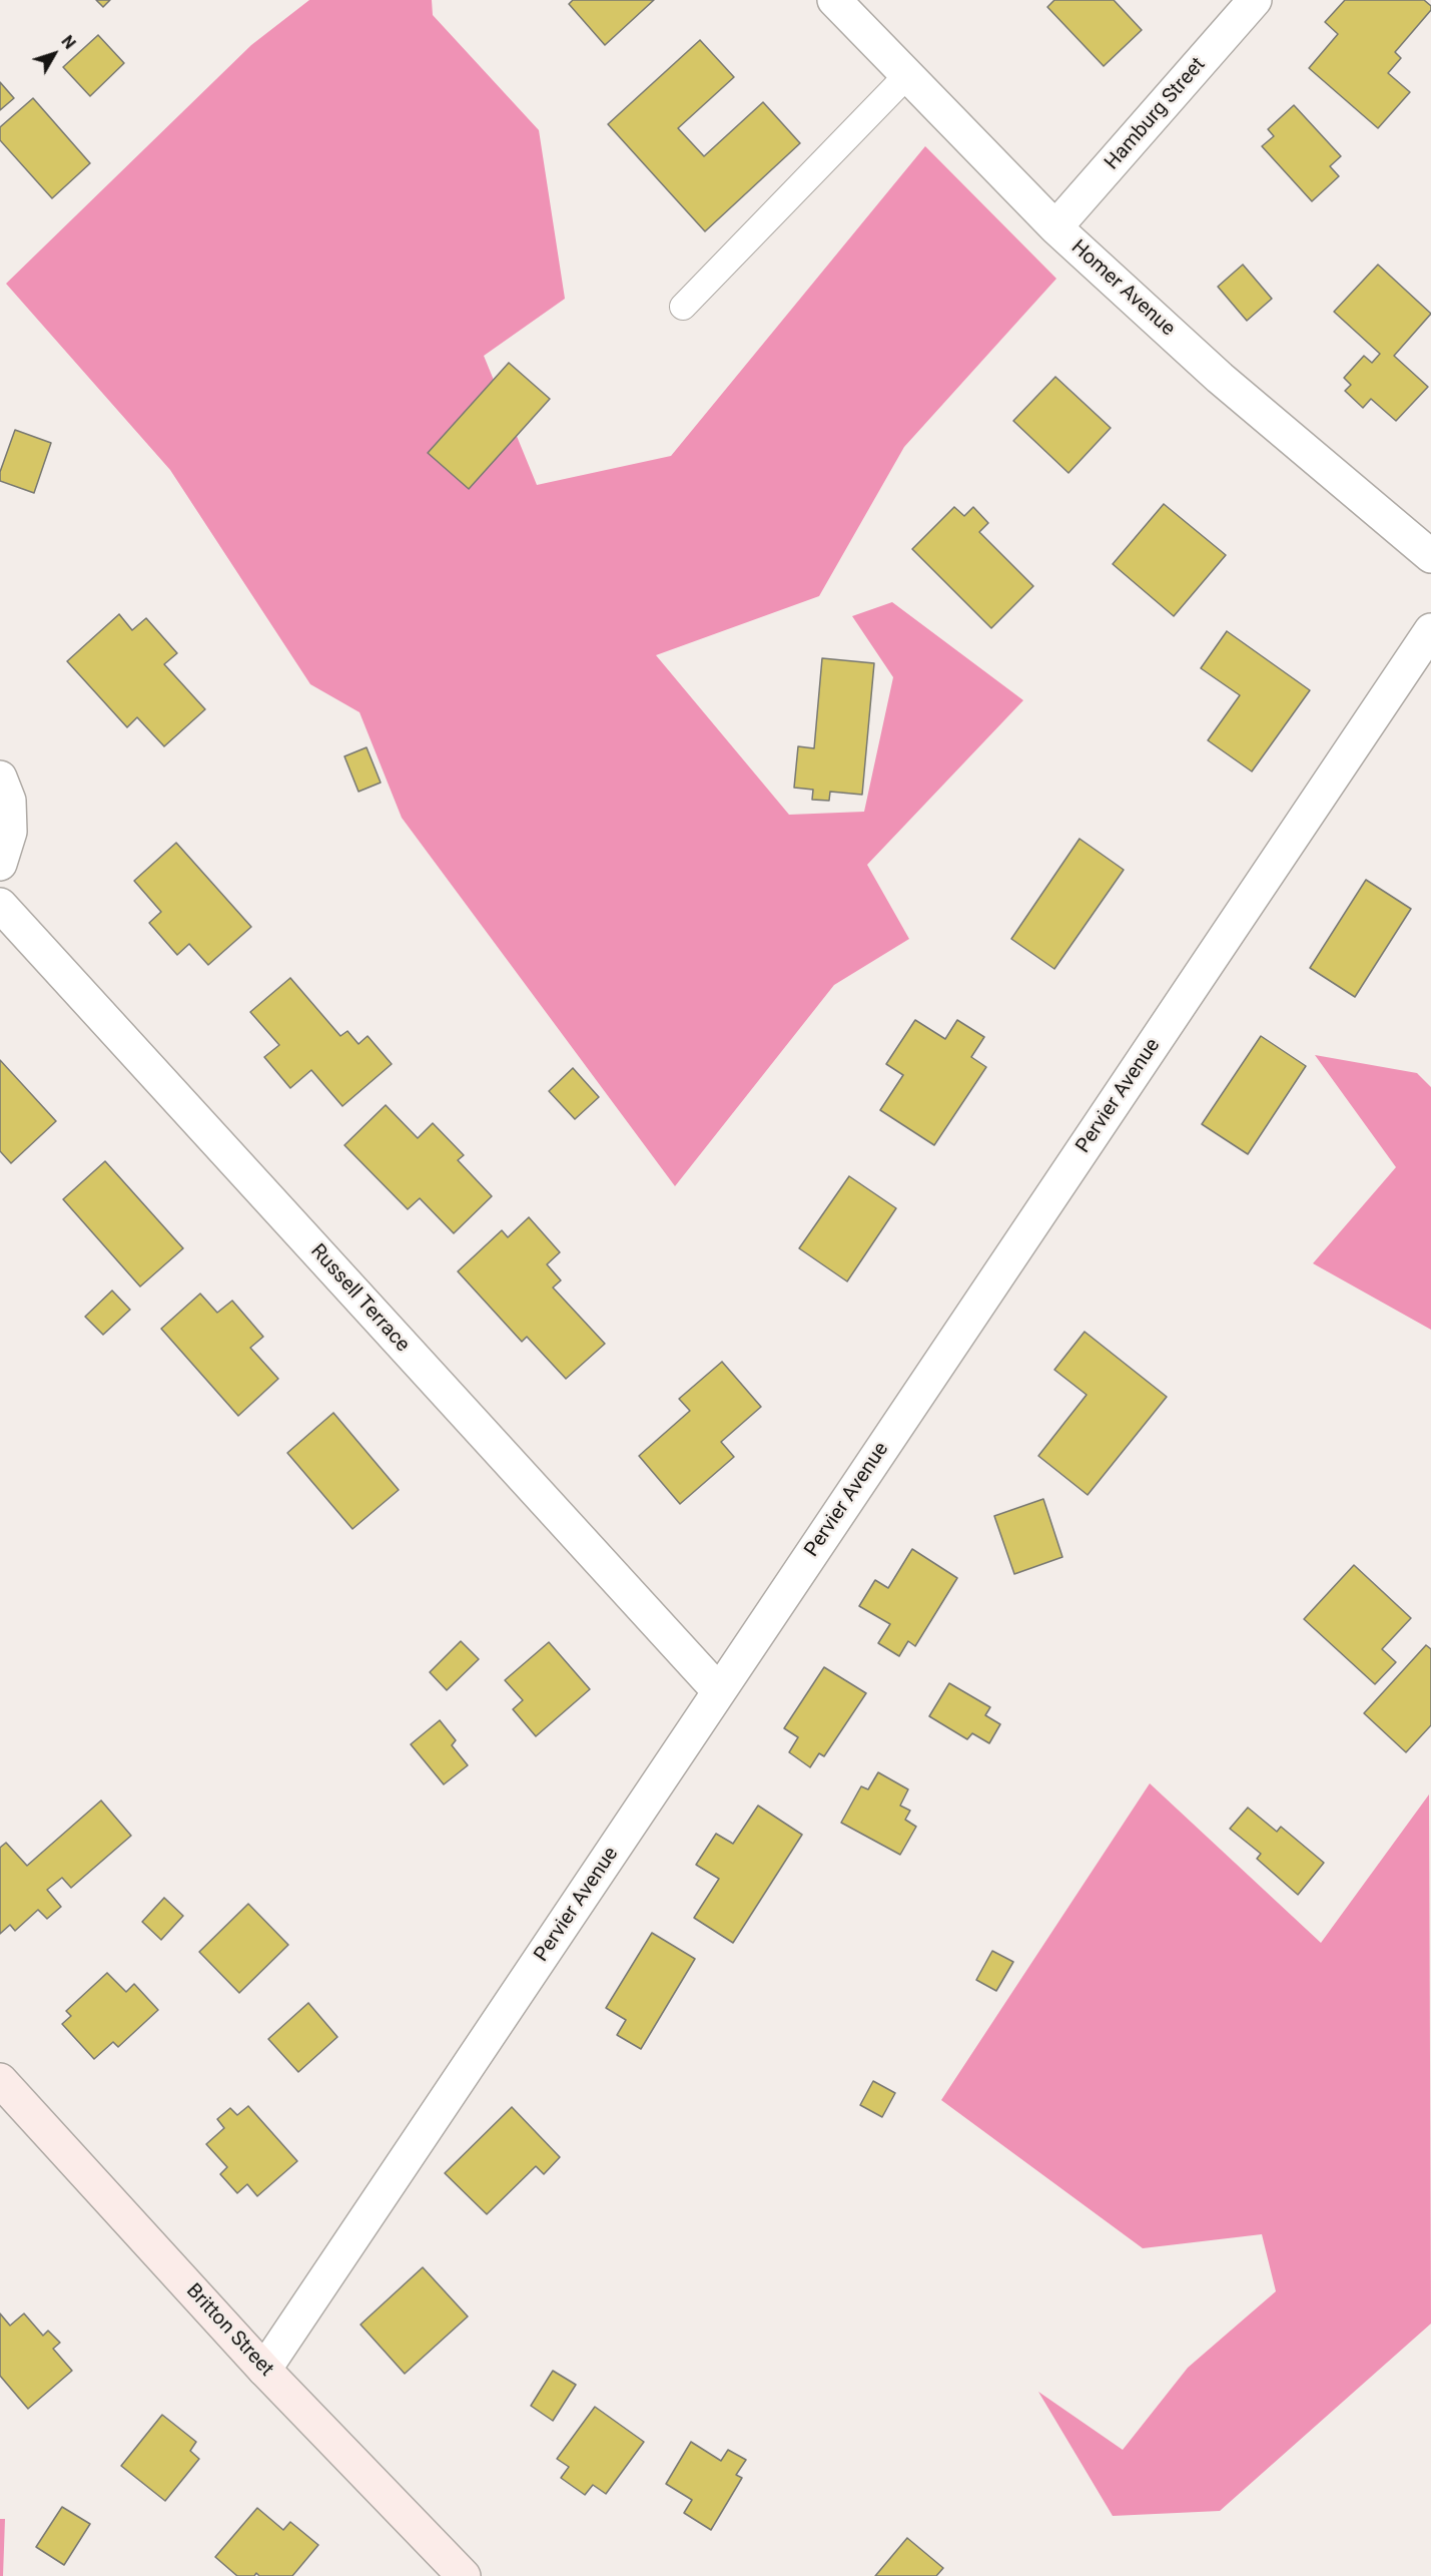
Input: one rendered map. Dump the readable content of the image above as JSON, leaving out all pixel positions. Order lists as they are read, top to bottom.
{
  "streets": {
    "street": [
      "Hamburg Street",
      "Homer Avenue",
      "Pervier Avenue",
      "Russell Terrace",
      "Britton Street"
    ]
  },
  "crossings": [
    ["Hamburg Street", "Homer Avenue"],
    ["Pervier Avenue", "Russell Terrace"],
    ["Pervier Avenue", "Britton Street"]
  ],
  "north": "top right"
}
